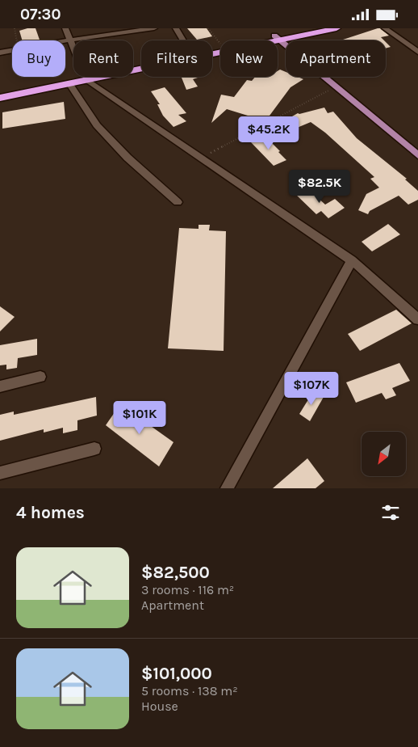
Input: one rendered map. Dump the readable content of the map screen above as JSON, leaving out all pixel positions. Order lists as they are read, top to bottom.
{
  "north": "bottom left",
  "page": {
    "status": "07:30",
    "chip": [
      "Buy",
      "Rent",
      "Filters",
      "New",
      "Apartment"
    ],
    "price": [
      "$45.2K",
      "$82.5K",
      "$107K",
      "$101K"
    ],
    "heading": "4 homes",
    "list": [
      {
        "name": "$82,500",
        "note": "3 rooms · 116 m² · Apartment"
      },
      {
        "name": "$101,000",
        "note": "5 rooms · 138 m² · House"
      }
    ]
  }
}
